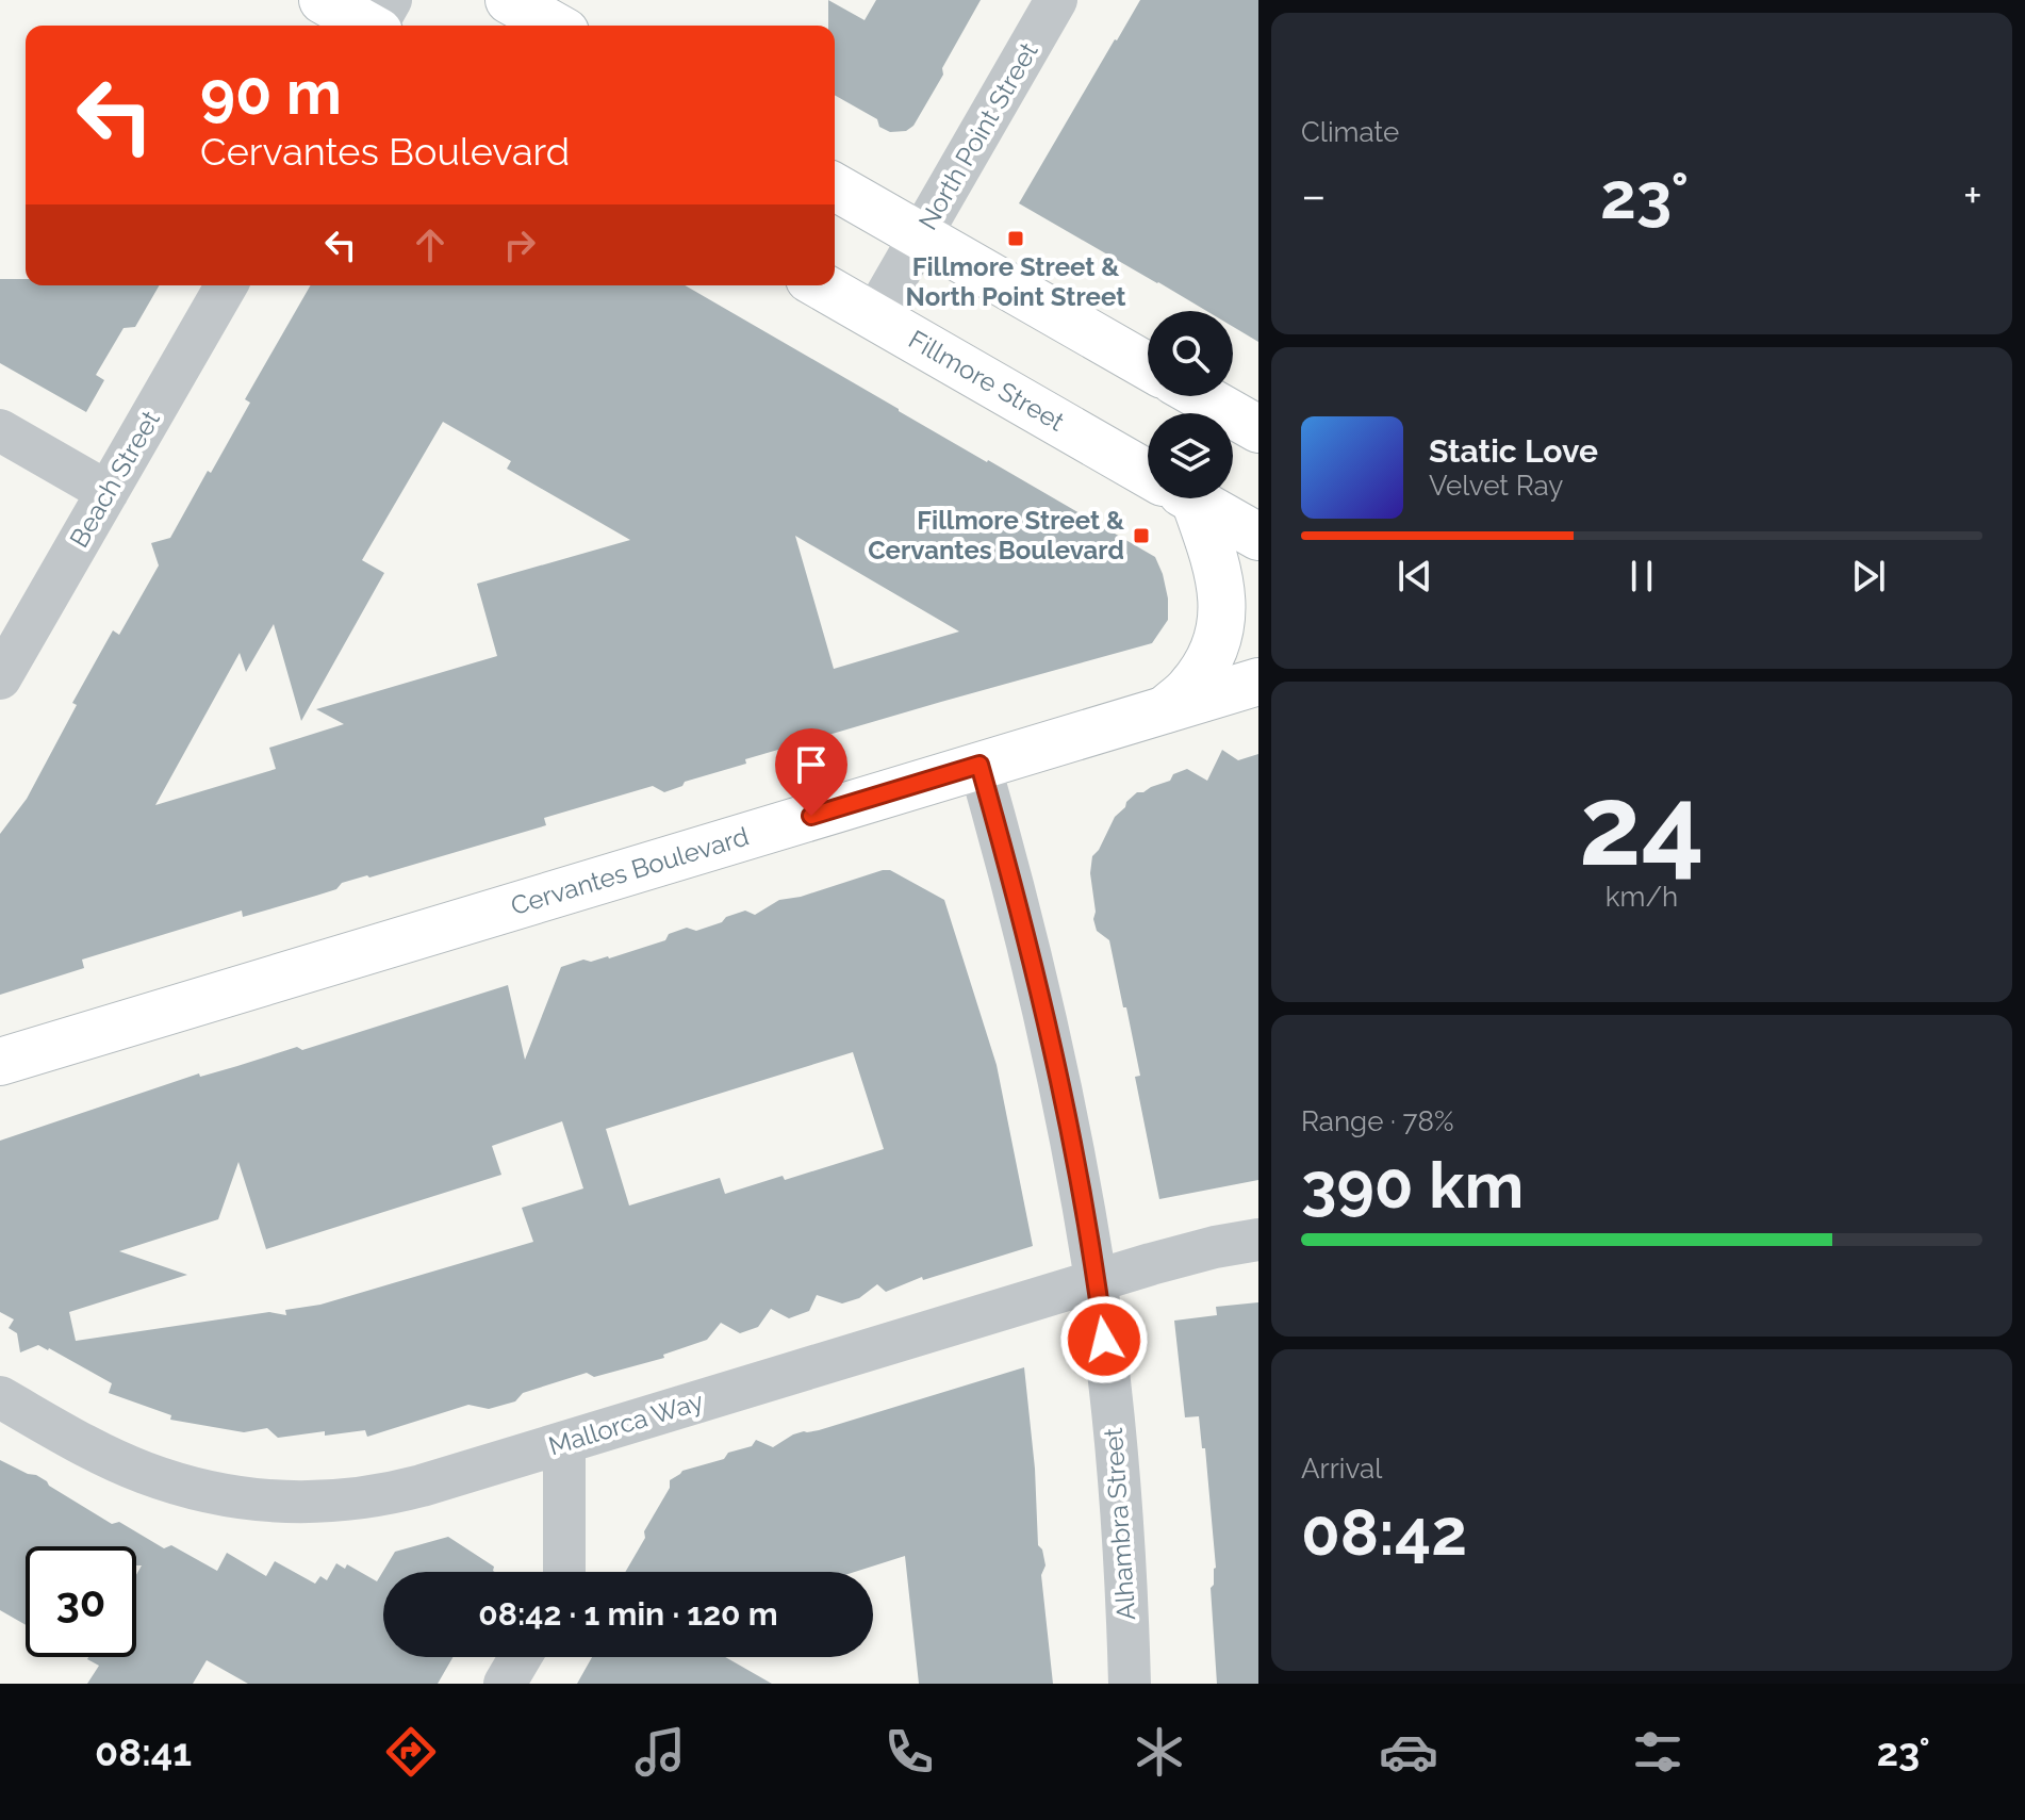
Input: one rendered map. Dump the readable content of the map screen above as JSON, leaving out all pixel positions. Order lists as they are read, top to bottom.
{
  "streets": {
    "street": [
      "North Point Street",
      "Fillmore Street",
      "Beach Street",
      "Cervantes Boulevard",
      "Mallorca Way",
      "Alhambra Street"
    ]
  },
  "crossings": [
    ["North Point Street", "Fillmore Street"],
    ["Cervantes Boulevard", "Alhambra Street"],
    ["Mallorca Way", "Alhambra Street"]
  ],
  "places": {
    "transit": ["Fillmore Street & North Point Street", "Fillmore Street & Cervantes Boulevard"]
  },
  "page": {
    "tile": [
      "Climate",
      ["24", "km/h"],
      ["Range · 78%", "390 km"],
      ["Arrival", "08:42"]
    ],
    "turn": ["90 m", "Cervantes Boulevard"],
    "heat": ["−", "23°", "+"],
    "song": ["Static Love", "Velvet Ray"],
    "limit": "30",
    "trip": "08:42 · 1 min · 120 m",
    "tabs": ["08:41", "23°"]
  }
}
